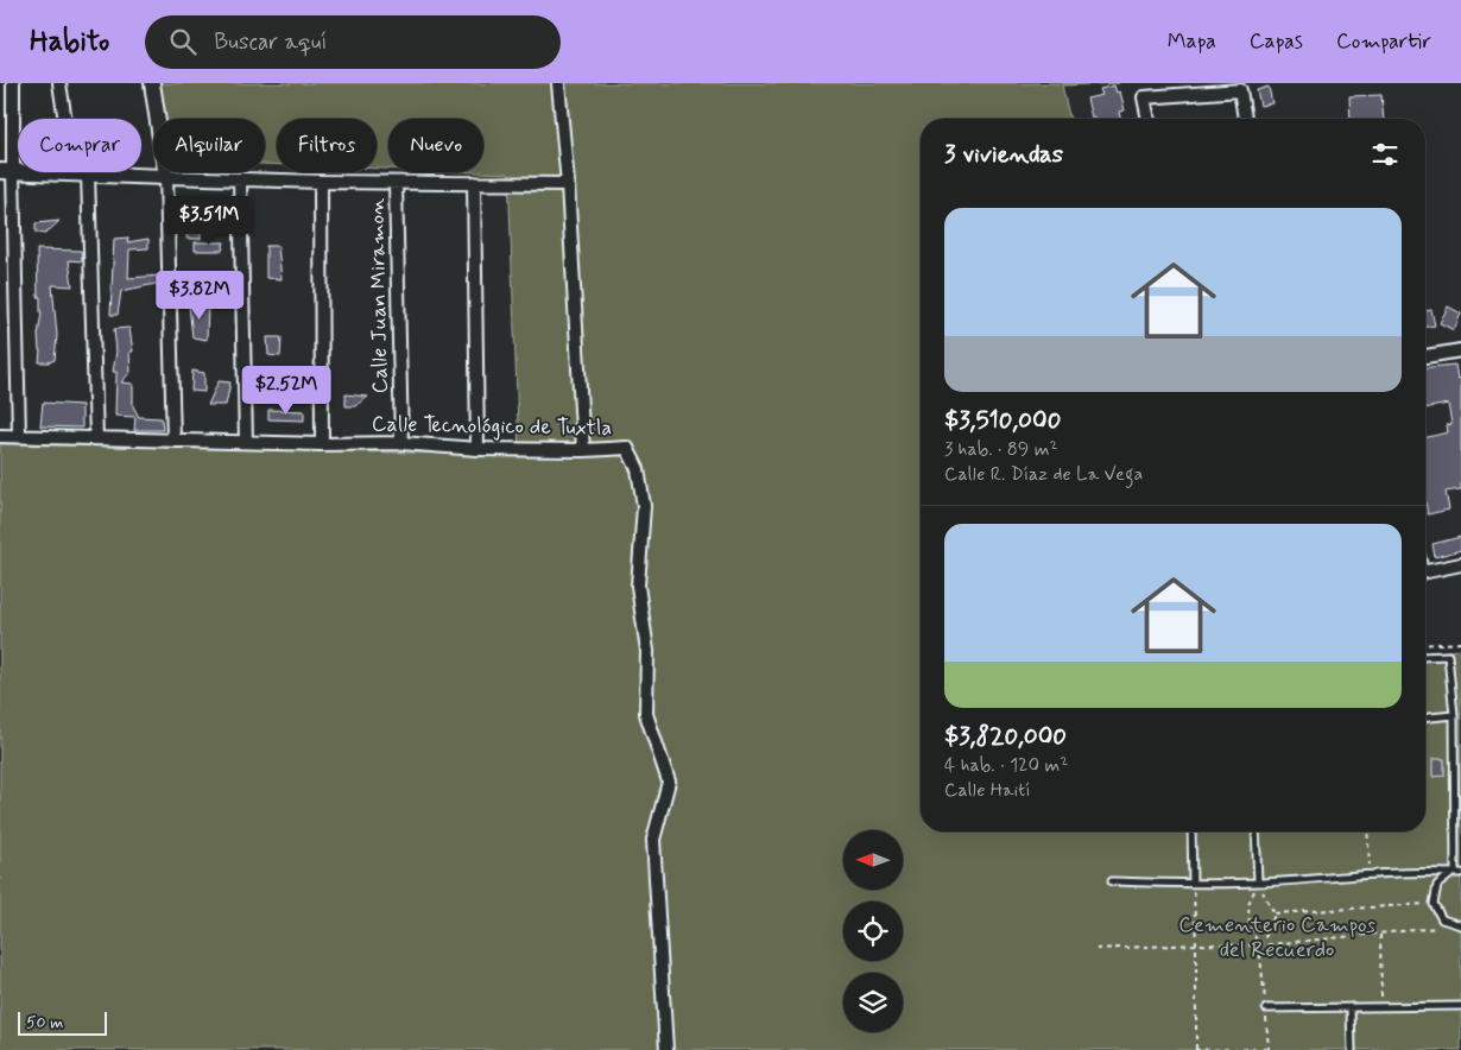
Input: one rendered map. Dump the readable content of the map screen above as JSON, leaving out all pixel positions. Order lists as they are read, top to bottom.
{
  "streets": {
    "street": ["Calle Juan Miramon", "Calle Tecnológico de Tuxtla"]
  },
  "crossings": [
    ["Calle Juan Miramon", "Calle Tecnológico de Tuxtla"]
  ],
  "parks": ["Cementerio Campos del Recuerdo"],
  "scale_bar": "50 m",
  "north": "left",
  "page": {
    "header": "Habito",
    "search": "Buscar aquí",
    "nav": ["Mapa", "Capas", "Compartir"],
    "chip": [
      "Comprar",
      "Alquilar",
      "Filtros",
      "Nuevo"
    ],
    "heading": "3 viviendas",
    "list": [
      {
        "name": "$3,510,000",
        "note": "3 hab. · 89 m² · Calle R. Díaz de La Vega"
      },
      {
        "name": "$3,820,000",
        "note": "4 hab. · 120 m² · Calle Haití"
      }
    ],
    "price": ["$3.51M", "$3.82M", "$2.52M"],
    "scale": "50 m"
  }
}
